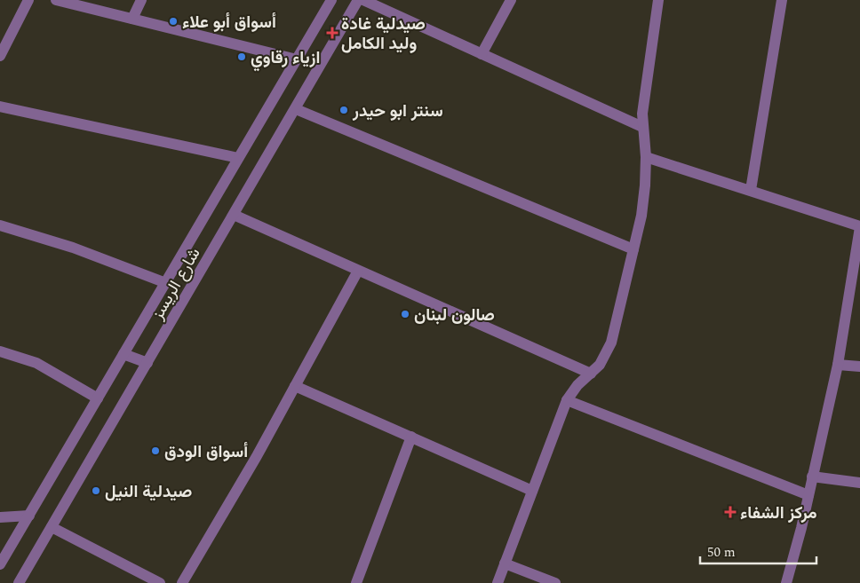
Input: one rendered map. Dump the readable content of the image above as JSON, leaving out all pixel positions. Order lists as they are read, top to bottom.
{
  "streets": {
    "street": ["شارع الريسز"]
  },
  "places": {
    "other": [
      "أسواق أبو علاء",
      "ازياء رقاوي",
      "سنتر ابو حيدر",
      "صالون لبنان",
      "أسواق الودق",
      "صيدلية النيل"
    ],
    "health": ["صيدلية غادة وليد الكامل", "مركز الشفاء"]
  },
  "scale_bar": "50 m"
}
